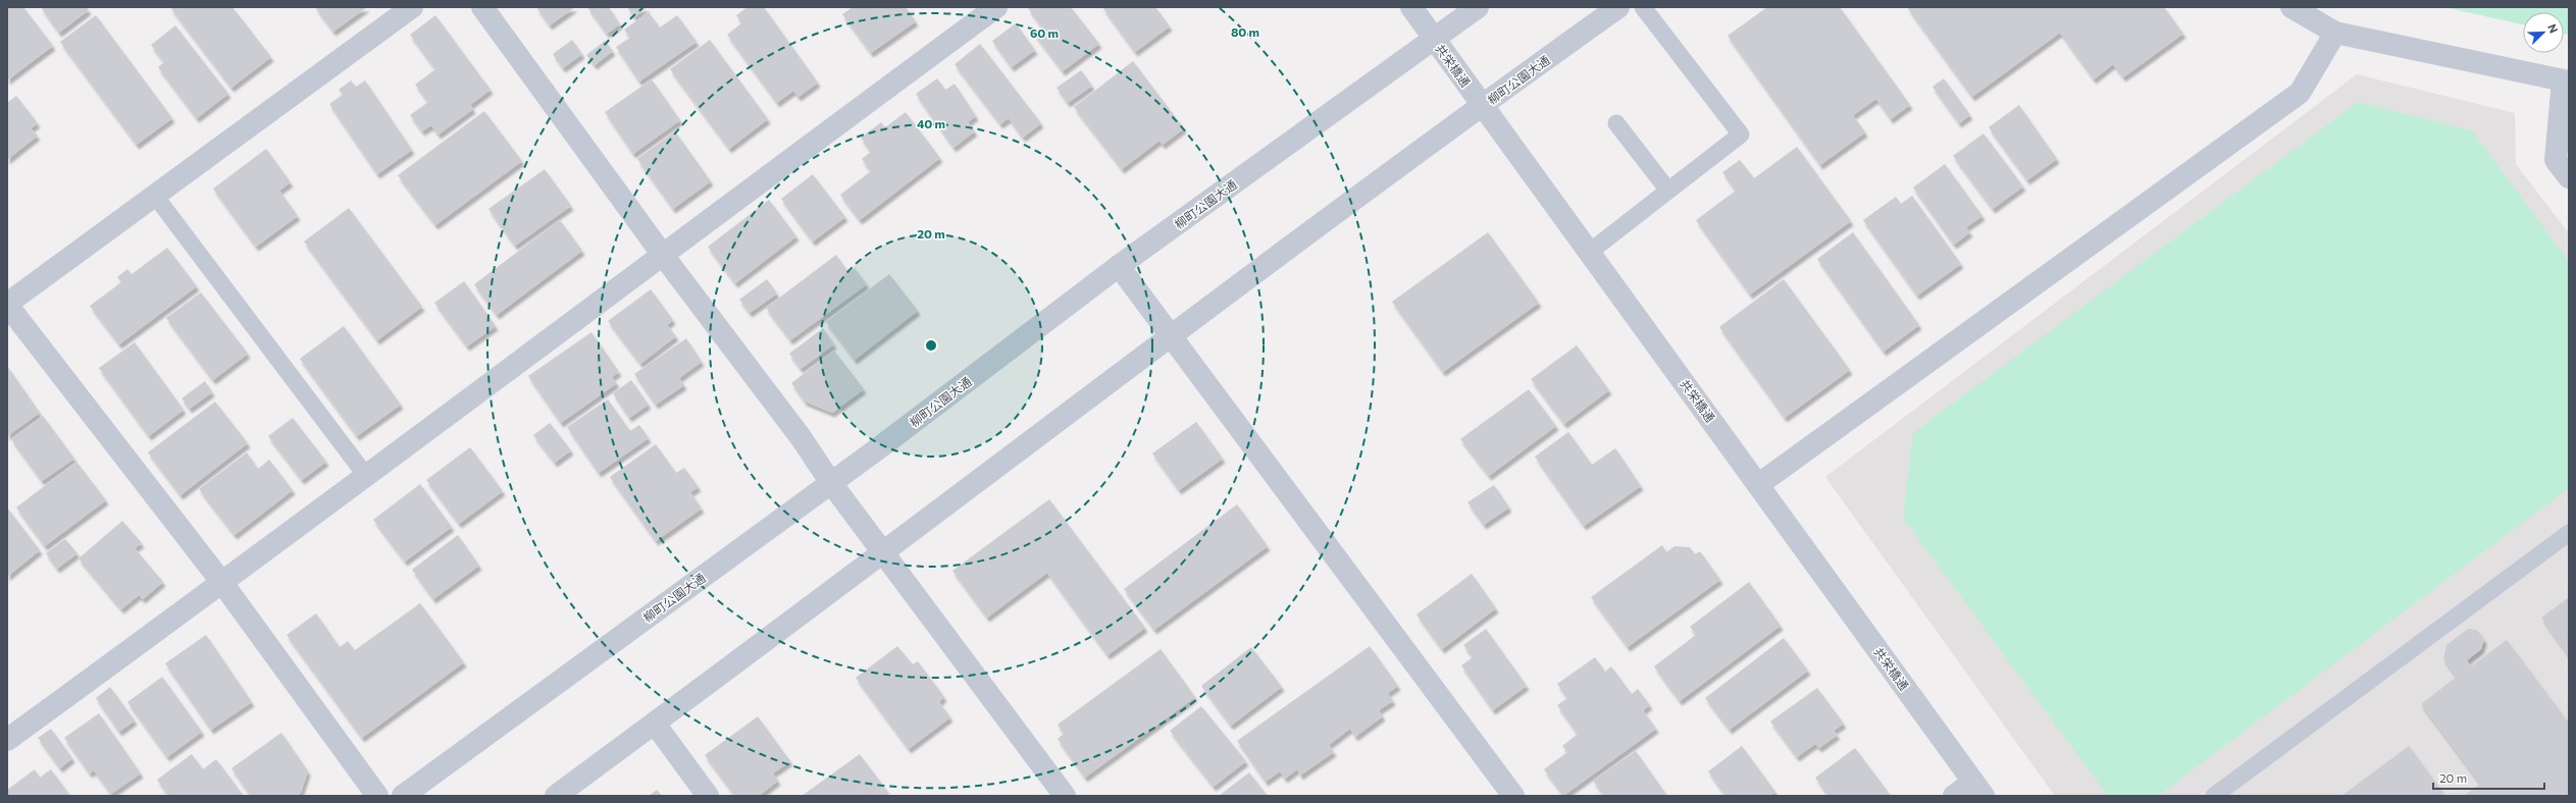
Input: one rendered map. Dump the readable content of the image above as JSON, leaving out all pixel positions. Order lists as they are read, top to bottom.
{
  "streets": {
    "street": ["共栄橋通", "柳町公園大通"]
  },
  "crossings": [
    ["共栄橋通", "柳町公園大通"]
  ],
  "scale_bar": "20 m",
  "north": "top right",
  "rings": [
    "80 m",
    "60 m",
    "40 m",
    "20 m"
  ]
}
